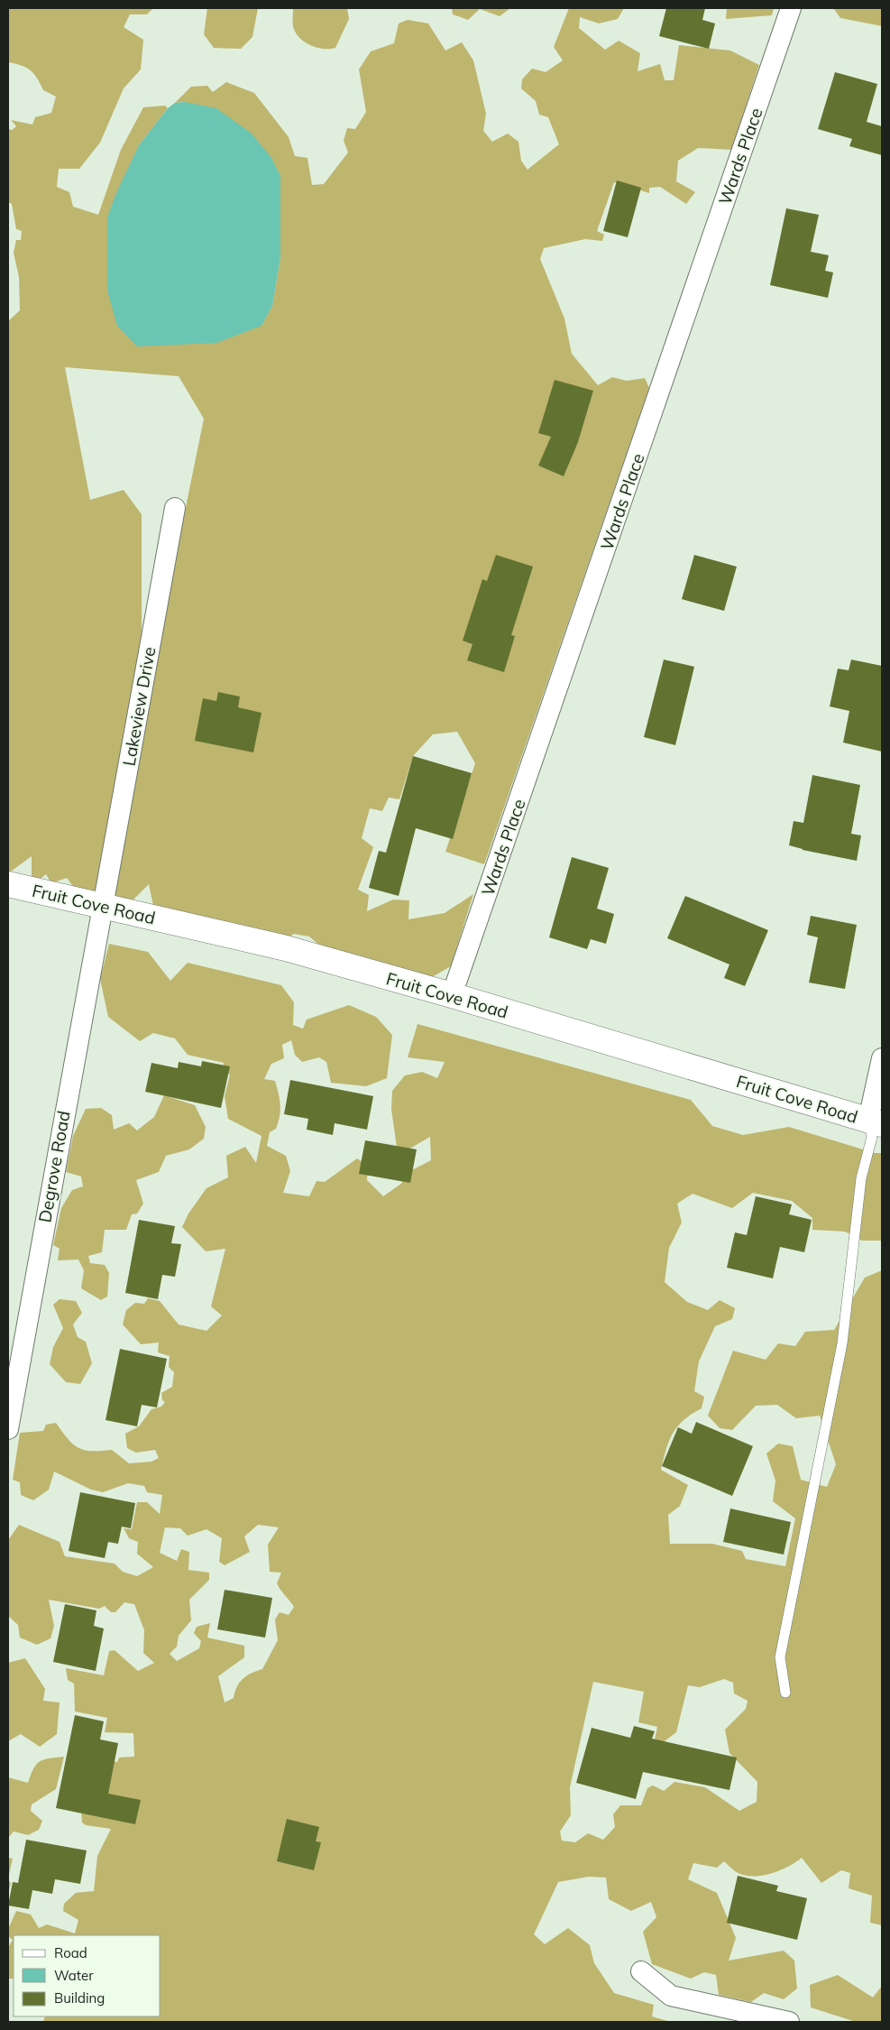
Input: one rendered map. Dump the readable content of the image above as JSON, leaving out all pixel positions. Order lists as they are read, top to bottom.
{
  "streets": {
    "street": [
      "Wards Place",
      "Lakeview Drive",
      "Fruit Cove Road",
      "Degrove Road"
    ]
  },
  "crossings": [
    ["Wards Place", "Fruit Cove Road"],
    ["Lakeview Drive", "Fruit Cove Road"],
    ["Lakeview Drive", "Degrove Road"],
    ["Fruit Cove Road", "Degrove Road"]
  ],
  "legend": ["Road", "Water", "Building"]
}
